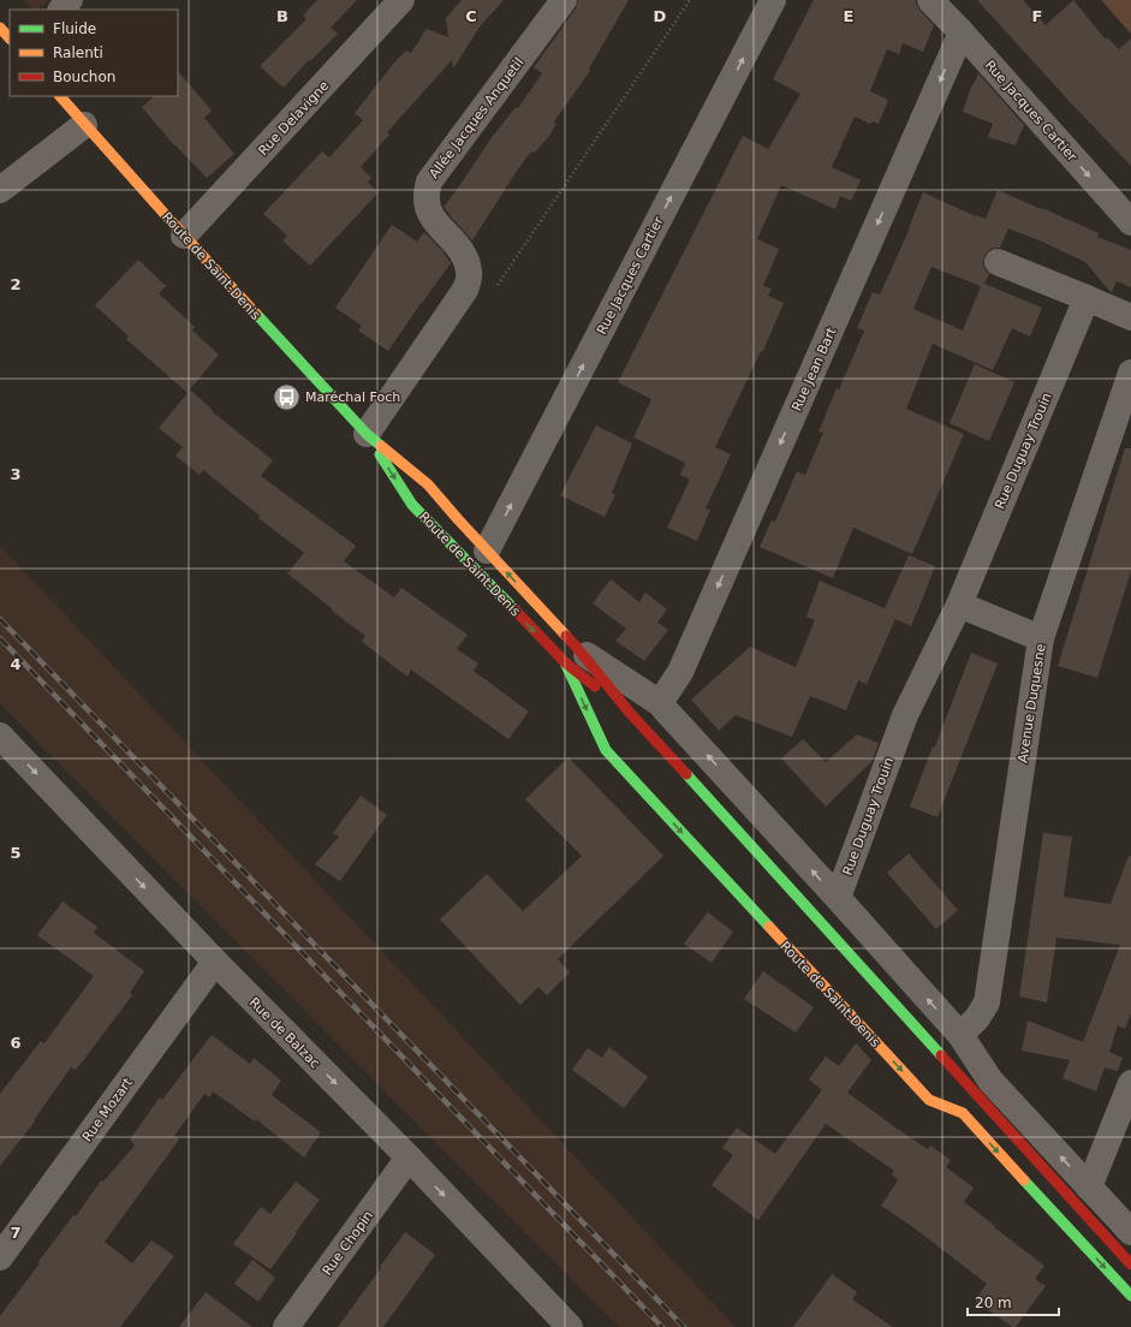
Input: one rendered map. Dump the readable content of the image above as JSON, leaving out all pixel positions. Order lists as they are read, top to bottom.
{
  "streets": {
    "main road": ["Route de Saint-Denis"],
    "street": [
      "Rue Jacques Cartier",
      "Rue Delavigne",
      "Allée Jacques Anquetil",
      "Rue Jean Bart",
      "Rue Duguay Trouin",
      "Avenue Duquesne",
      "Rue de Balzac",
      "Rue Mozart",
      "Rue Chopin"
    ]
  },
  "crossings": [
    ["Rue Jacques Cartier", "Route de Saint-Denis"],
    ["Rue Jacques Cartier", "Rue Jean Bart"],
    ["Rue Delavigne", "Route de Saint-Denis"],
    ["Allée Jacques Anquetil", "Route de Saint-Denis"],
    ["Route de Saint-Denis", "Rue Jean Bart"],
    ["Route de Saint-Denis", "Rue Duguay Trouin"],
    ["Route de Saint-Denis", "Avenue Duquesne"],
    ["Rue de Balzac", "Rue Mozart"],
    ["Rue de Balzac", "Rue Chopin"]
  ],
  "one_way": ["Rue Jean Bart", "Rue de Balzac"],
  "places": {
    "bus stop": ["Maréchal Foch"]
  },
  "legend": ["Fluide", "Ralenti", "Bouchon"],
  "scale_bar": "20 m",
  "grid": {
    "columns": [
      "B",
      "C",
      "D",
      "E",
      "F"
    ],
    "rows": [
      "2",
      "3",
      "4",
      "5",
      "6",
      "7"
    ]
  }
}
